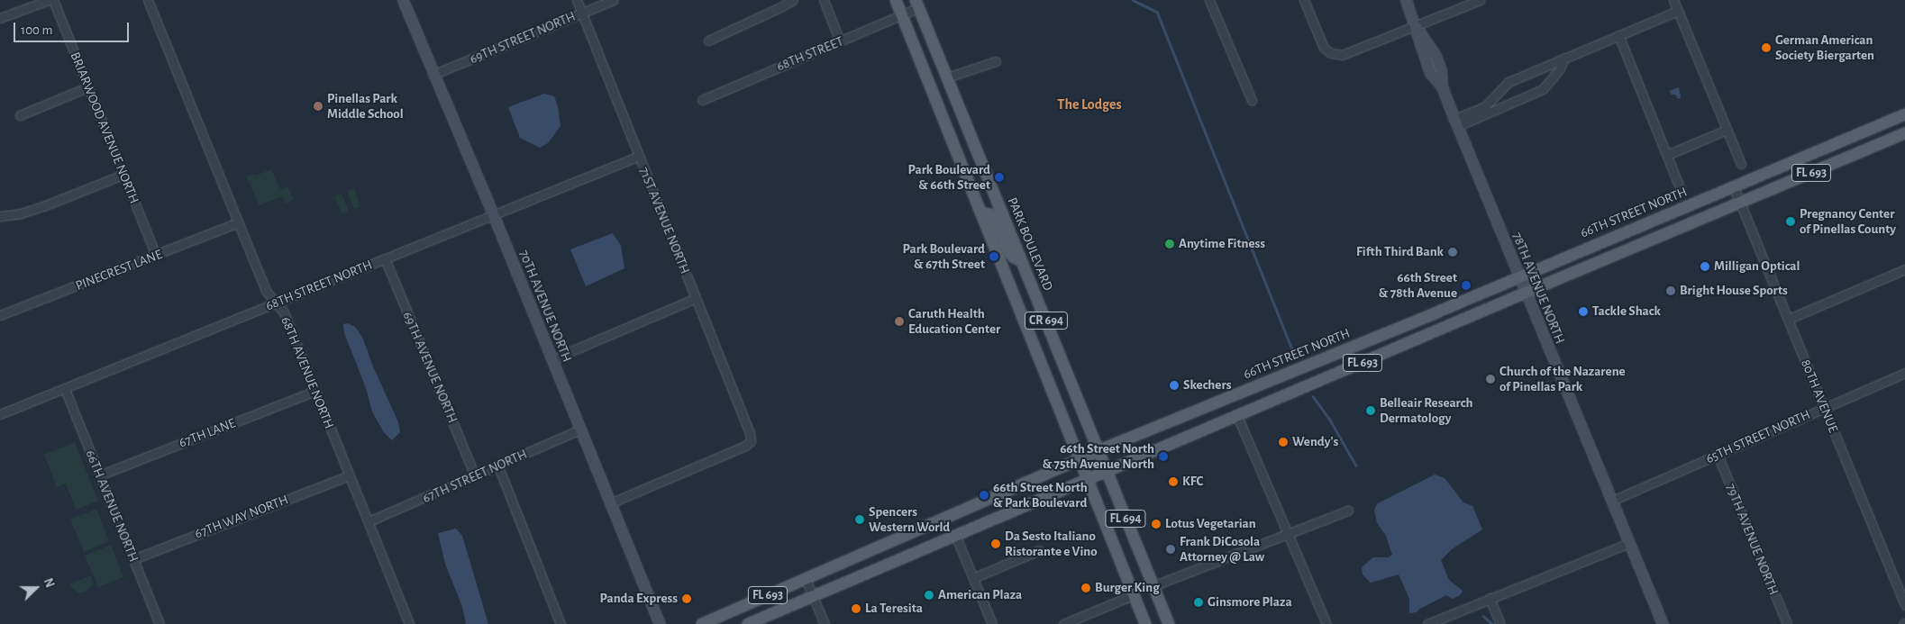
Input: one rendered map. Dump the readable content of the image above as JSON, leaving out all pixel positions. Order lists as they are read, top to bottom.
{
  "streets": {
    "main road": [
      "FL 693",
      "66TH STREET NORTH",
      "PARK BOULEVARD",
      "CR 694",
      "FL 694"
    ],
    "street": [
      "69TH STREET NORTH",
      "68TH STREET",
      "BRIARWOOD AVENUE NORTH",
      "71ST AVENUE NORTH",
      "PINECREST LANE",
      "68TH STREET NORTH",
      "78TH AVENUE NORTH",
      "70TH AVENUE NORTH",
      "69TH AVENUE NORTH",
      "68TH AVENUE NORTH",
      "80TH AVENUE",
      "67TH LANE",
      "65TH STREET NORTH",
      "67TH STREET NORTH",
      "66TH AVENUE NORTH",
      "67TH WAY NORTH",
      "79TH AVENUE NORTH"
    ]
  },
  "crossings": [
    ["69TH STREET NORTH", "71ST AVENUE NORTH"],
    ["69TH STREET NORTH", "70TH AVENUE NORTH"],
    ["68TH STREET", "PARK BOULEVARD"],
    ["68TH STREET", "CR 694"],
    ["BRIARWOOD AVENUE NORTH", "PINECREST LANE"],
    ["FL 693", "PARK BOULEVARD"],
    ["FL 693", "78TH AVENUE NORTH"],
    ["FL 693", "80TH AVENUE"],
    ["FL 693", "FL 694"],
    ["66TH STREET NORTH", "PARK BOULEVARD"],
    ["66TH STREET NORTH", "78TH AVENUE NORTH"],
    ["66TH STREET NORTH", "CR 694"],
    ["66TH STREET NORTH", "80TH AVENUE"],
    ["66TH STREET NORTH", "FL 694"],
    ["71ST AVENUE NORTH", "68TH STREET NORTH"],
    ["71ST AVENUE NORTH", "70TH AVENUE NORTH"],
    ["PINECREST LANE", "68TH AVENUE NORTH"],
    ["68TH STREET NORTH", "70TH AVENUE NORTH"],
    ["68TH STREET NORTH", "69TH AVENUE NORTH"],
    ["68TH STREET NORTH", "68TH AVENUE NORTH"],
    ["68TH STREET NORTH", "66TH AVENUE NORTH"],
    ["78TH AVENUE NORTH", "65TH STREET NORTH"],
    ["70TH AVENUE NORTH", "67TH STREET NORTH"],
    ["CR 694", "FL 694"],
    ["69TH AVENUE NORTH", "67TH STREET NORTH"],
    ["68TH AVENUE NORTH", "67TH LANE"],
    ["68TH AVENUE NORTH", "67TH STREET NORTH"],
    ["68TH AVENUE NORTH", "67TH WAY NORTH"],
    ["80TH AVENUE", "65TH STREET NORTH"],
    ["67TH LANE", "66TH AVENUE NORTH"],
    ["65TH STREET NORTH", "79TH AVENUE NORTH"],
    ["66TH AVENUE NORTH", "67TH WAY NORTH"]
  ],
  "districts": ["The Lodges"],
  "places": [
    "German American Society Biergarten",
    "Pinellas Park Middle School",
    "Park Boulevard & 66th Street",
    "Pregnancy Center of Pinellas County",
    "Anytime Fitness",
    "Fifth Third Bank",
    "Park Boulevard & 67th Street",
    "Milligan Optical",
    "66th Street & 78th Avenue",
    "Bright House Sports",
    "Tackle Shack",
    "Caruth Health Education Center",
    "Church of the Nazarene of Pinellas Park",
    "Skechers",
    "Belleair Research Dermatology",
    "Wendy's",
    "66th Street North & 75th Avenue North",
    "KFC",
    "66th Street North & Park Boulevard",
    "Spencers Western World",
    "Lotus Vegetarian",
    "Da Sesto Italiano Ristorante e Vino",
    "Frank DiCosola Attorney @ Law",
    "Burger King",
    "American Plaza",
    "Panda Express",
    "Ginsmore Plaza",
    "La Teresita"
  ],
  "scale_bar": "100 m",
  "north": "right"
}
